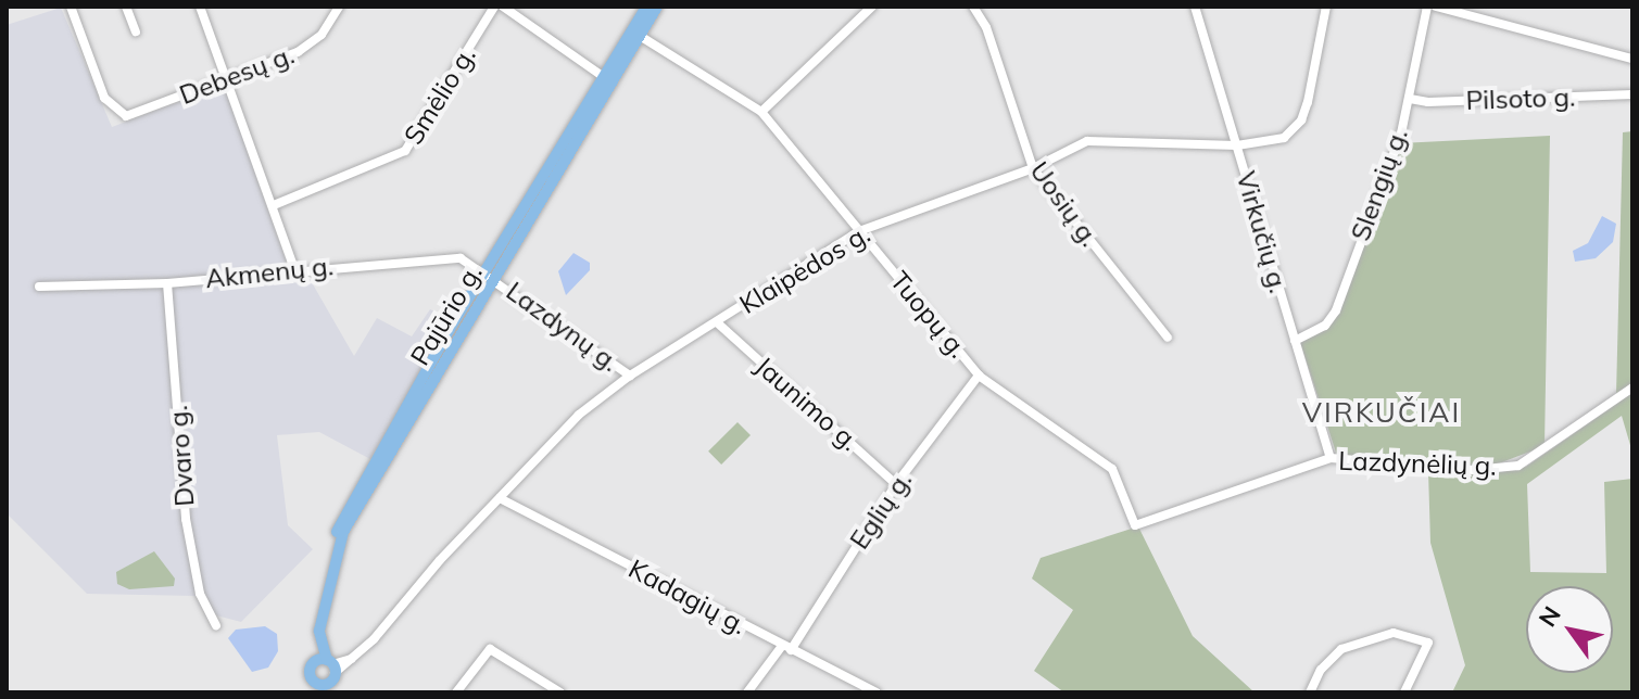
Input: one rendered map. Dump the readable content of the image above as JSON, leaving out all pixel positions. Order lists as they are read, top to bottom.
{
  "streets": {
    "main road": ["Pajūrio g."],
    "street": [
      "Debesų g.",
      "Smėlio g.",
      "Pilsoto g.",
      "Slengių g.",
      "Uosių g.",
      "Virkučių g.",
      "Klaipėdos g.",
      "Akmenų g.",
      "Tuopų g.",
      "Lazdynų g.",
      "Jaunimo g.",
      "Dvaro g.",
      "Lazdynėlių g.",
      "Eglių g.",
      "Kadagių g."
    ]
  },
  "crossings": [
    ["Pilsoto g.", "Slengių g."],
    ["Slengių g.", "Virkučių g."],
    ["Uosių g.", "Klaipėdos g."],
    ["Virkučių g.", "Klaipėdos g."],
    ["Virkučių g.", "Lazdynėlių g."],
    ["Klaipėdos g.", "Pajūrio g."],
    ["Klaipėdos g.", "Tuopų g."],
    ["Klaipėdos g.", "Lazdynų g."],
    ["Klaipėdos g.", "Jaunimo g."],
    ["Klaipėdos g.", "Kadagių g."],
    ["Akmenų g.", "Pajūrio g."],
    ["Akmenų g.", "Lazdynų g."],
    ["Akmenų g.", "Dvaro g."],
    ["Pajūrio g.", "Tuopų g."],
    ["Pajūrio g.", "Lazdynų g."],
    ["Tuopų g.", "Lazdynėlių g."],
    ["Tuopų g.", "Eglių g."],
    ["Jaunimo g.", "Eglių g."],
    ["Eglių g.", "Kadagių g."]
  ],
  "districts": ["VIRKUČIAI"],
  "north": "top left"
}
